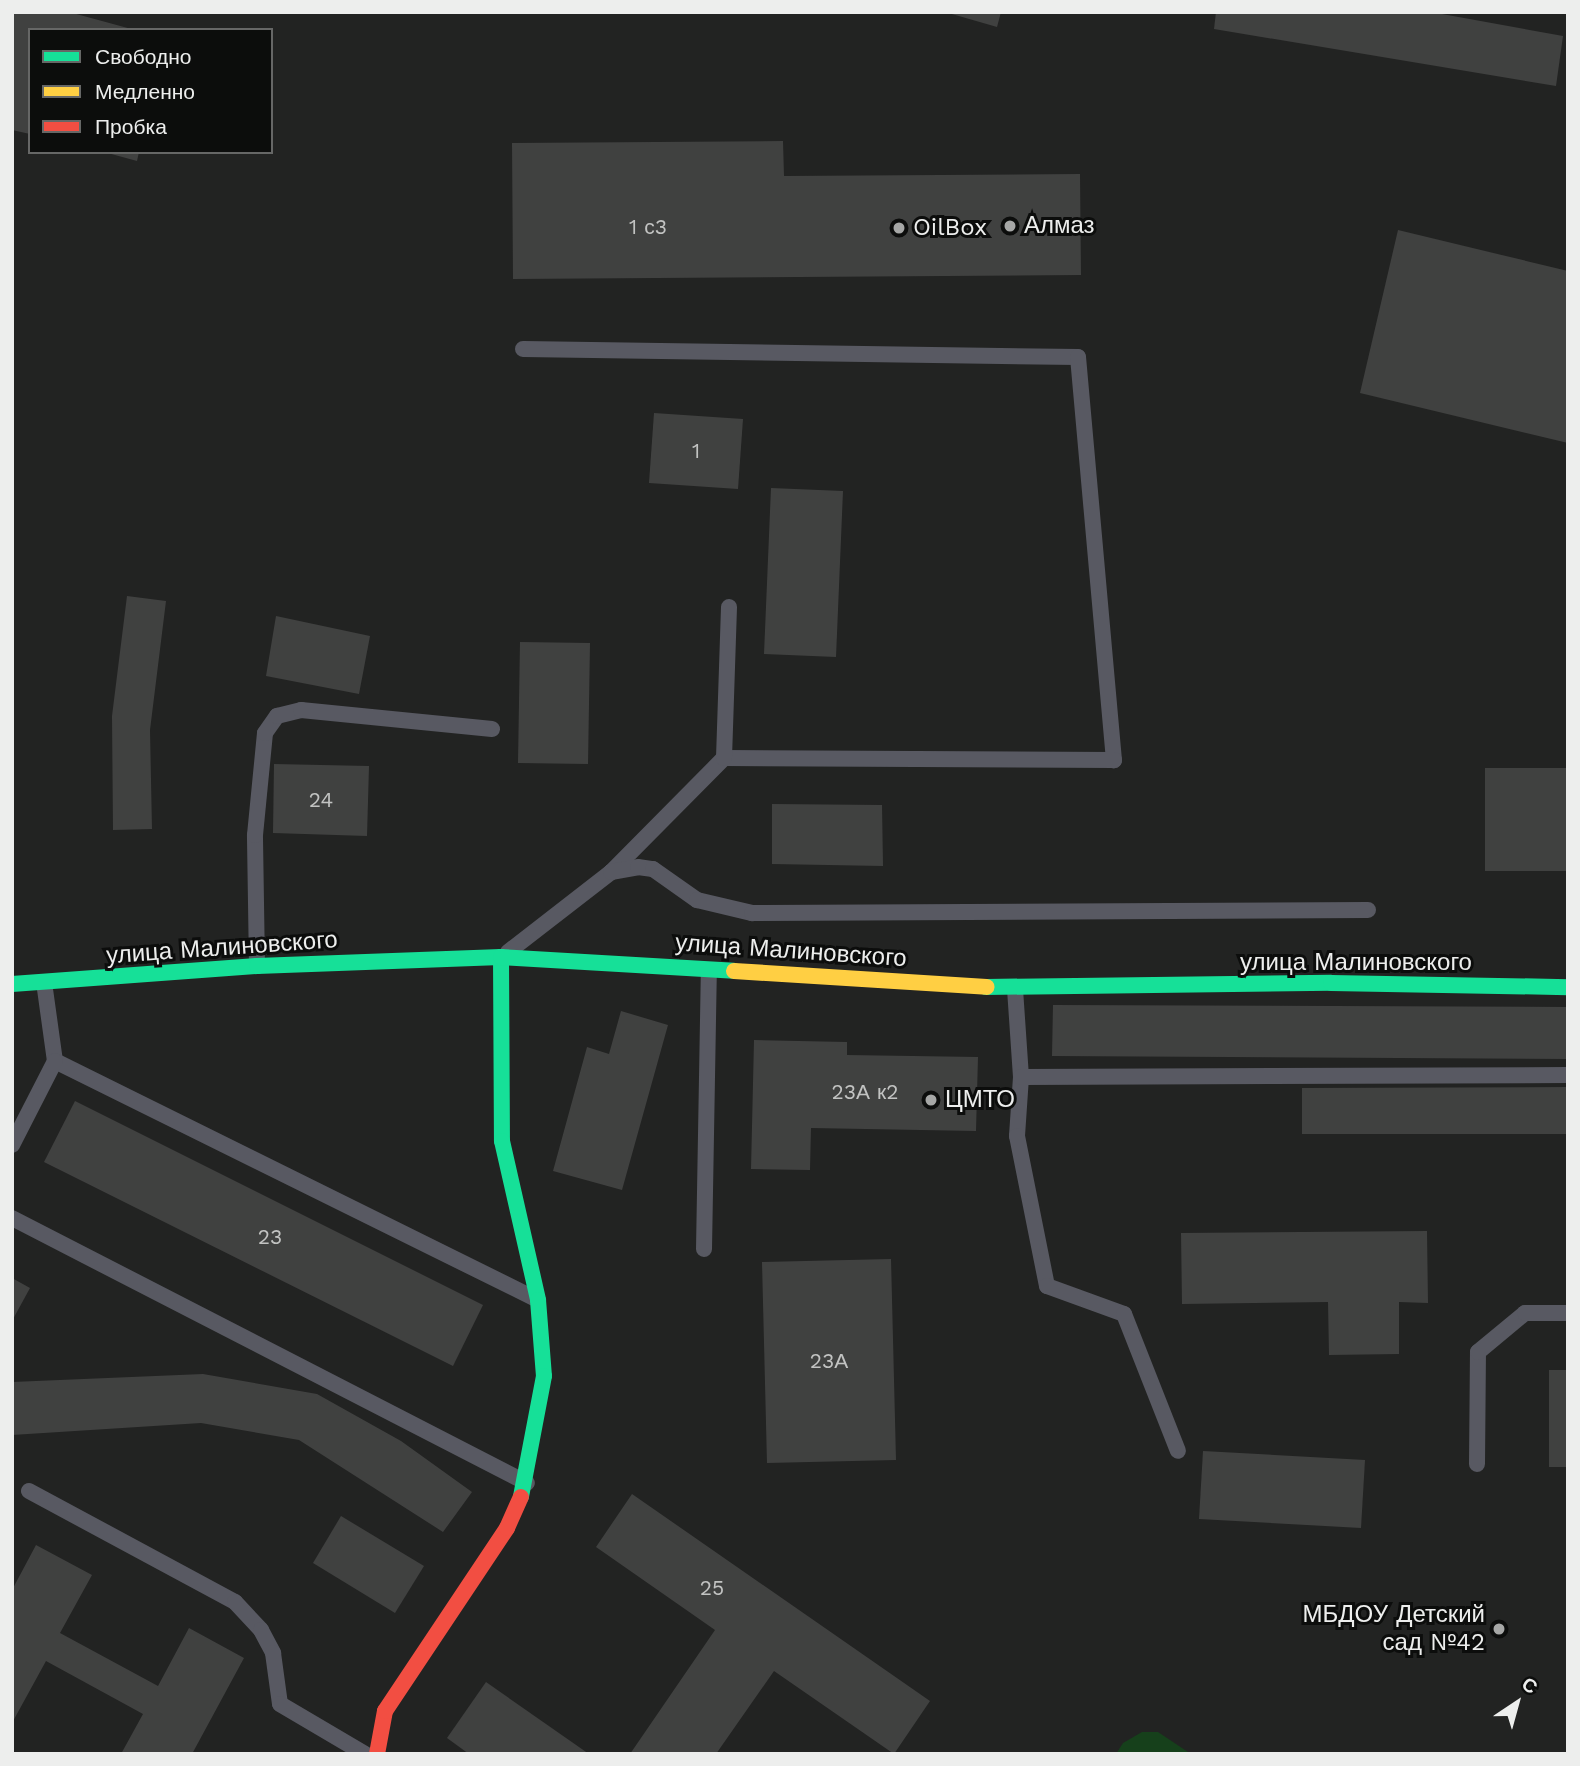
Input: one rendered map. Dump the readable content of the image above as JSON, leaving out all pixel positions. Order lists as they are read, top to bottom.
{
  "streets": {
    "street": ["улица Малиновского"]
  },
  "places": [
    "Алмаз",
    "OilBox",
    "ЦМТО",
    "МБДОУ Детский сад №42"
  ],
  "house_numbers": [
    "1 с3",
    "1",
    "24",
    "23А к2",
    "23",
    "23А",
    "25"
  ],
  "legend": ["Свободно", "Медленно", "Пробка"],
  "north": "top right"
}
